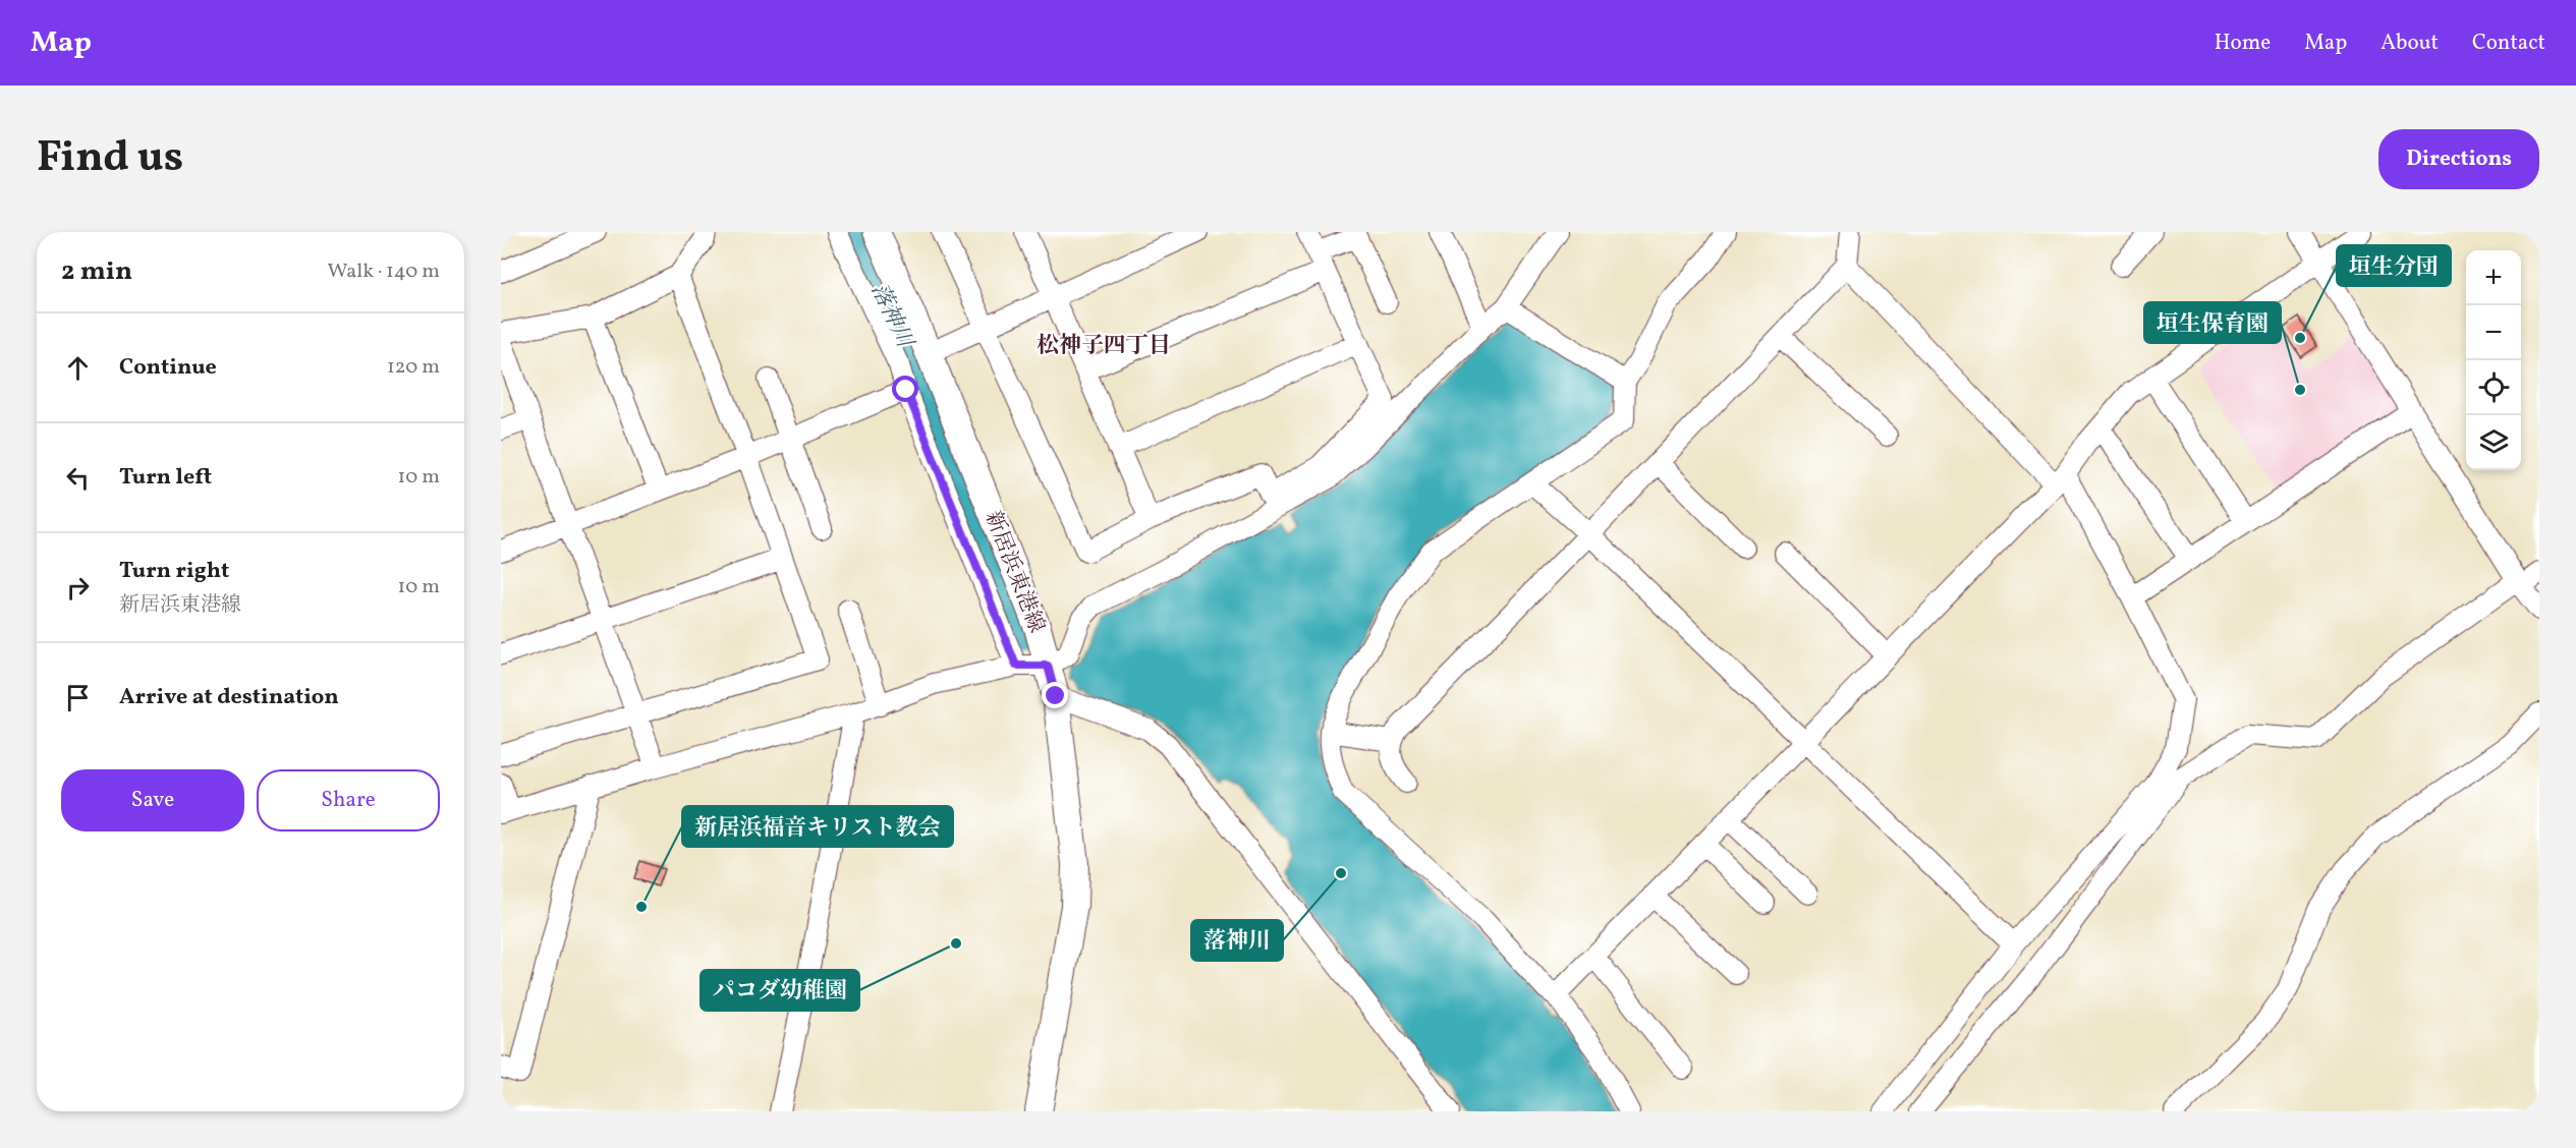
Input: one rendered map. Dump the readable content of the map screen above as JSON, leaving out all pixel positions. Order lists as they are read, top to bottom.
{
  "streets": {
    "main road": ["新居浜東港線"]
  },
  "districts": ["松神子四丁目"],
  "water": ["落神川"],
  "places": [
    "垣生分団",
    "垣生保育園",
    "落神川",
    "新居浜福音キリスト教会",
    "パコダ幼稚園"
  ],
  "page": {
    "header": "Map",
    "nav": [
      "Home",
      "Map",
      "About",
      "Contact"
    ],
    "title": "Find us",
    "buttons": [
      "Directions",
      ["Save", "Share"]
    ],
    "heading": ["2 min", "Walk · 140 m"],
    "map_buttons": ["+", "−"],
    "list": [
      ["Continue", "120 m"],
      ["Turn left", "10 m"],
      ["Turn right", "新居浜東港線", "10 m"],
      "Arrive at destination"
    ]
  }
}
